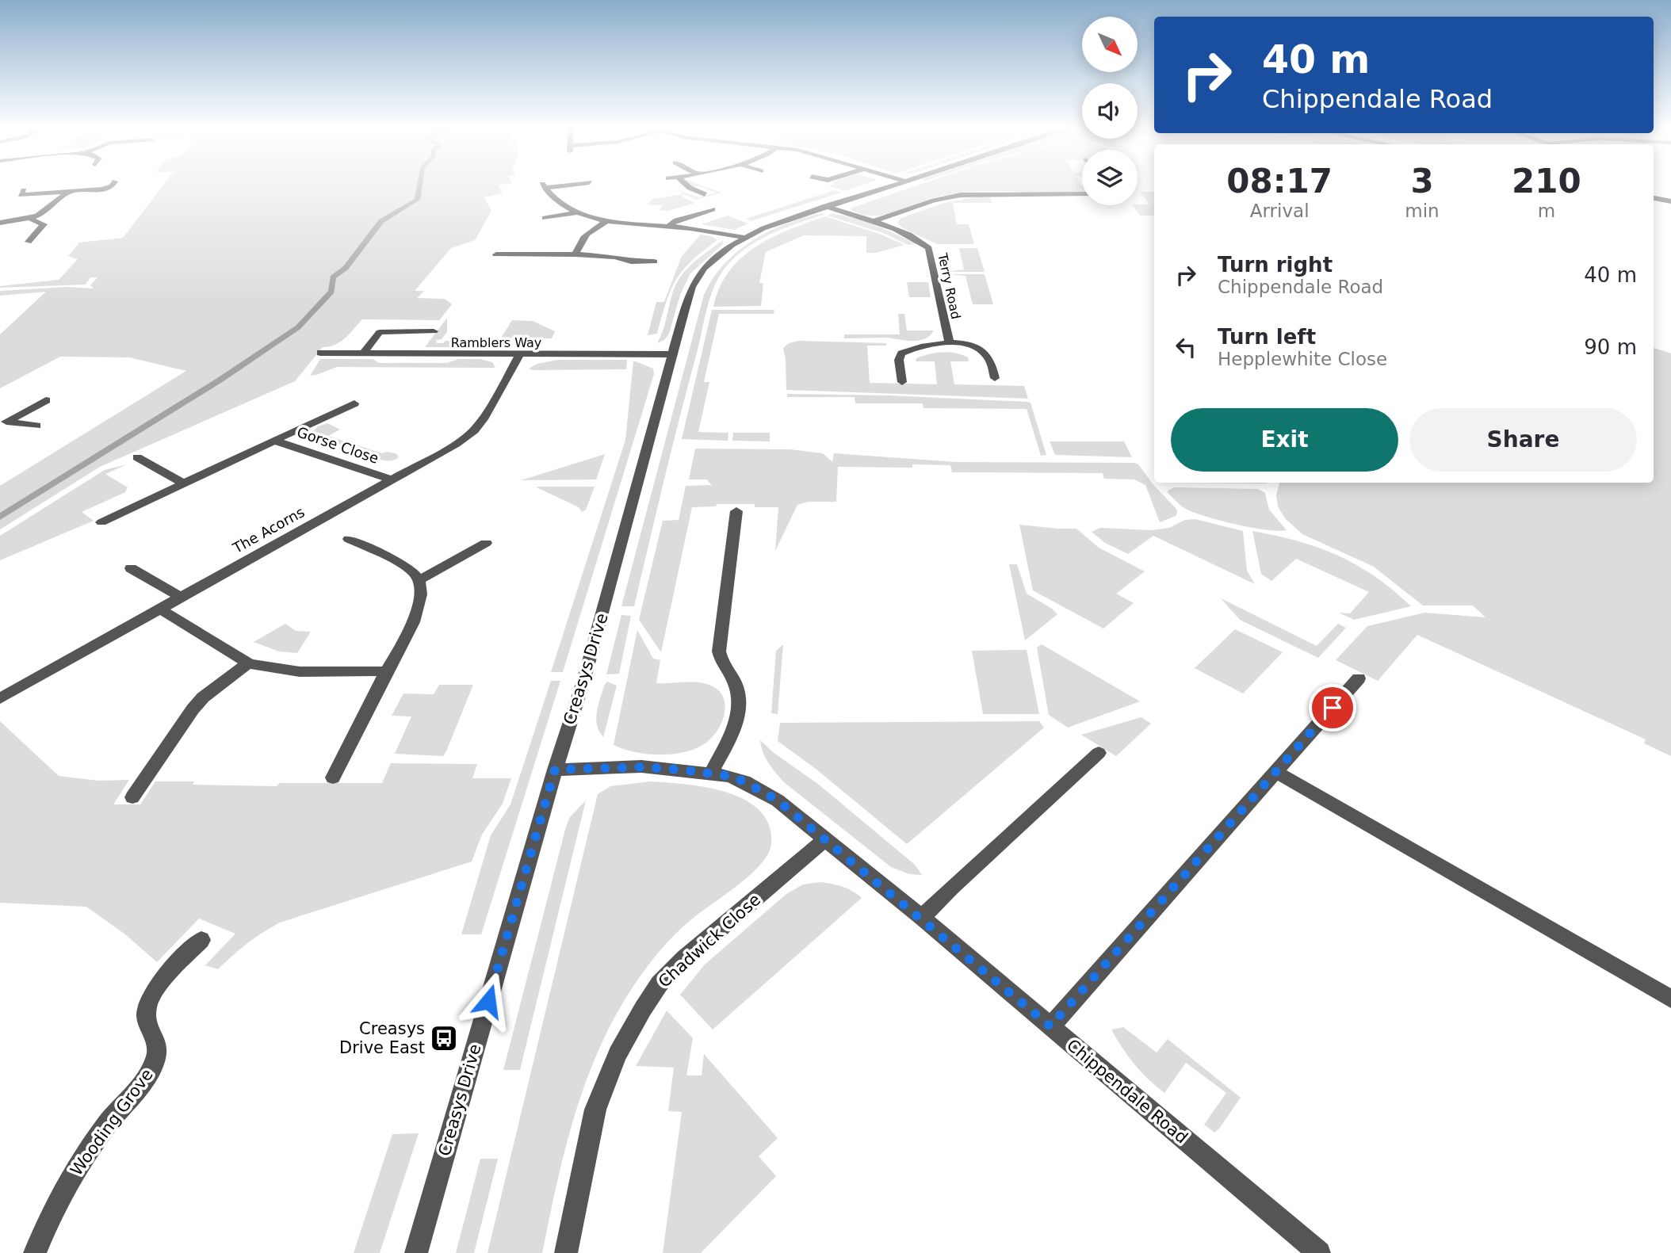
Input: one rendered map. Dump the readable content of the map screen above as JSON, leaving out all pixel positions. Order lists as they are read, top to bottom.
{
  "streets": {
    "street": [
      "Terry Road",
      "Ramblers Way",
      "Gorse Close",
      "The Acorns",
      "Creasys Drive",
      "Chadwick Close",
      "Chippendale Road",
      "Wooding Grove"
    ]
  },
  "crossings": [
    ["Ramblers Way", "The Acorns"],
    ["Ramblers Way", "Creasys Drive"],
    ["Gorse Close", "The Acorns"],
    ["Creasys Drive", "Chippendale Road"],
    ["Chadwick Close", "Chippendale Road"]
  ],
  "places": {
    "bus stop": ["Creasys Drive East"]
  },
  "north": "bottom right",
  "page": {
    "turn": ["40 m", "Chippendale Road"],
    "eta": [
      "08:17",
      "Arrival",
      "3",
      "min",
      "210",
      "m"
    ],
    "list": [
      {
        "name": "Turn right",
        "note": "Chippendale Road",
        "value": "40 m"
      },
      {
        "name": "Turn left",
        "note": "Hepplewhite Close",
        "value": "90 m"
      }
    ],
    "buttons": ["Exit", "Share"]
  }
}
